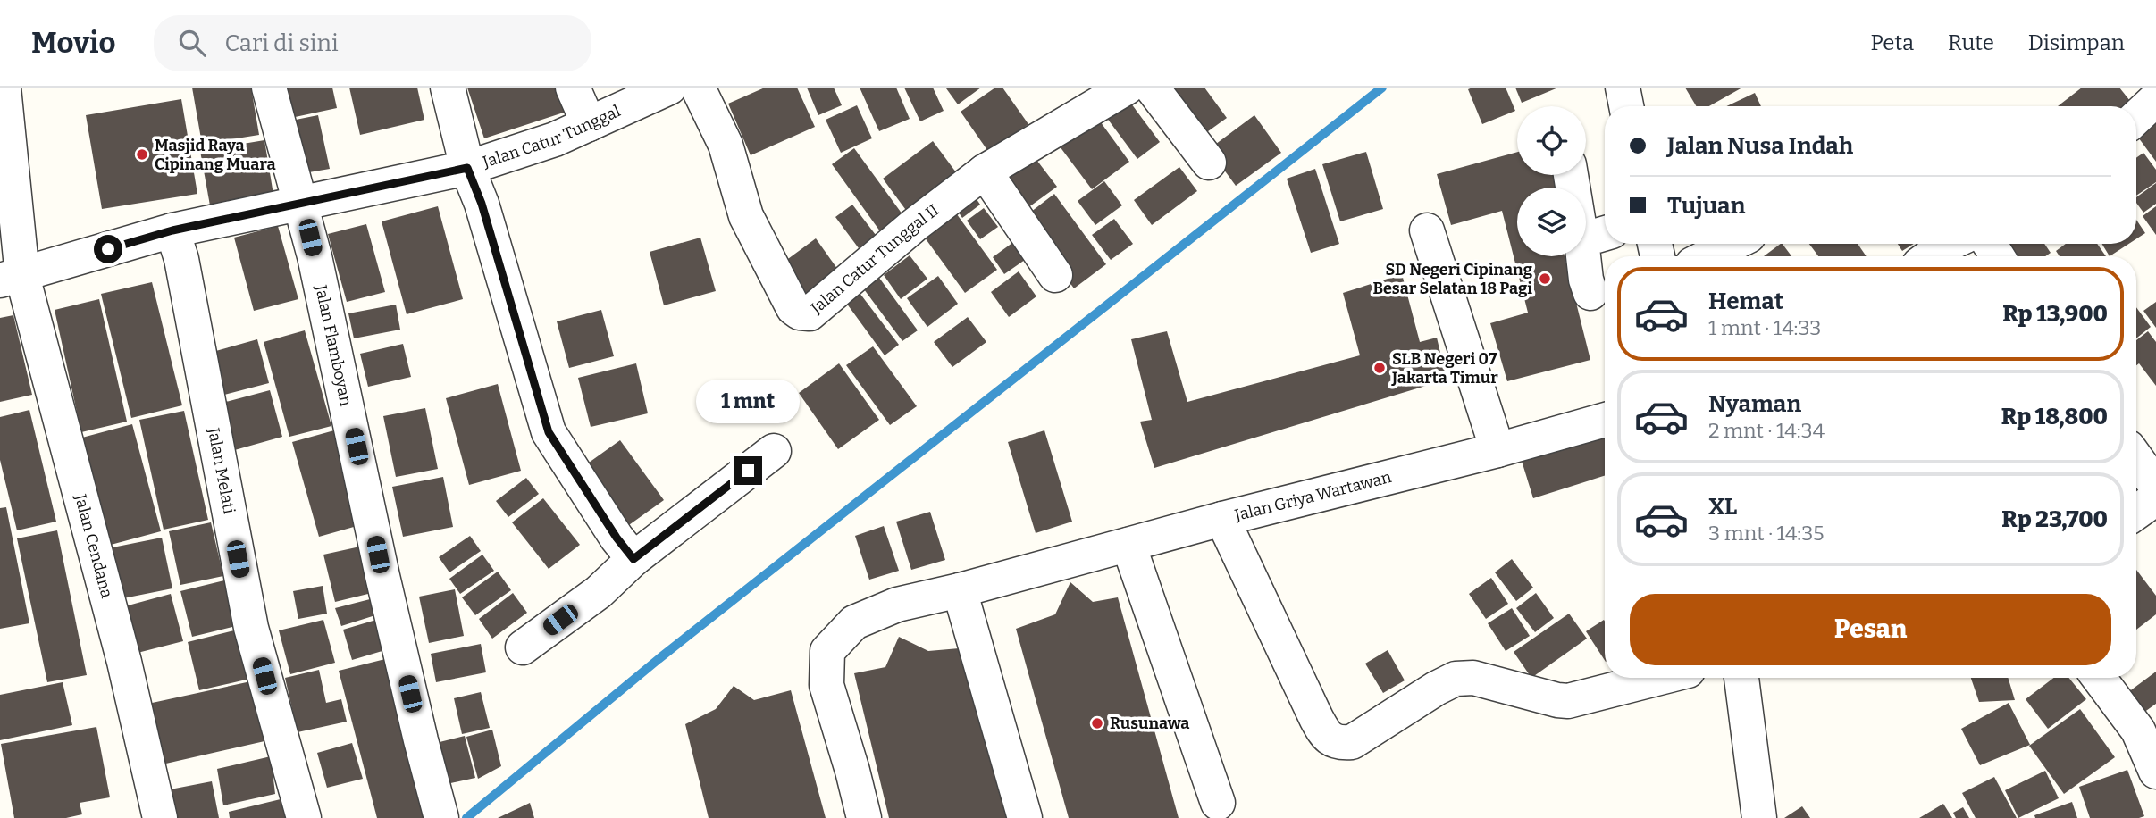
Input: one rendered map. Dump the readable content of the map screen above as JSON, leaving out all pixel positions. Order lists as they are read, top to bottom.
{
  "streets": {
    "street": [
      "Jalan Catur Tunggal",
      "Jalan Catur Tunggal II",
      "Jalan Flamboyan",
      "Jalan Melati",
      "Jalan Griya Wartawan",
      "Jalan Cendana"
    ]
  },
  "crossings": [
    ["Jalan Catur Tunggal", "Jalan Flamboyan"],
    ["Jalan Catur Tunggal", "Jalan Melati"],
    ["Jalan Catur Tunggal", "Jalan Cendana"]
  ],
  "places": [
    "Masjid Raya Cipinang Muara",
    "SD Negeri Cipinang Besar Selatan 18 Pagi",
    "SLB Negeri 07 Jakarta Timur",
    "Rusunawa"
  ],
  "page": {
    "header": "Movio",
    "search": "Cari di sini",
    "nav": ["Peta", "Rute", "Disimpan"],
    "banner": ["Jalan Nusa Indah", "Tujuan"],
    "list": [
      {
        "name": "Hemat",
        "note": "1 mnt · 14:33",
        "value": "Rp 13,900"
      },
      {
        "name": "Nyaman",
        "note": "2 mnt · 14:34",
        "value": "Rp 18,800"
      },
      {
        "name": "XL",
        "note": "3 mnt · 14:35",
        "value": "Rp 23,700"
      }
    ],
    "bubble": "1 mnt",
    "buttons": "Pesan"
  }
}
